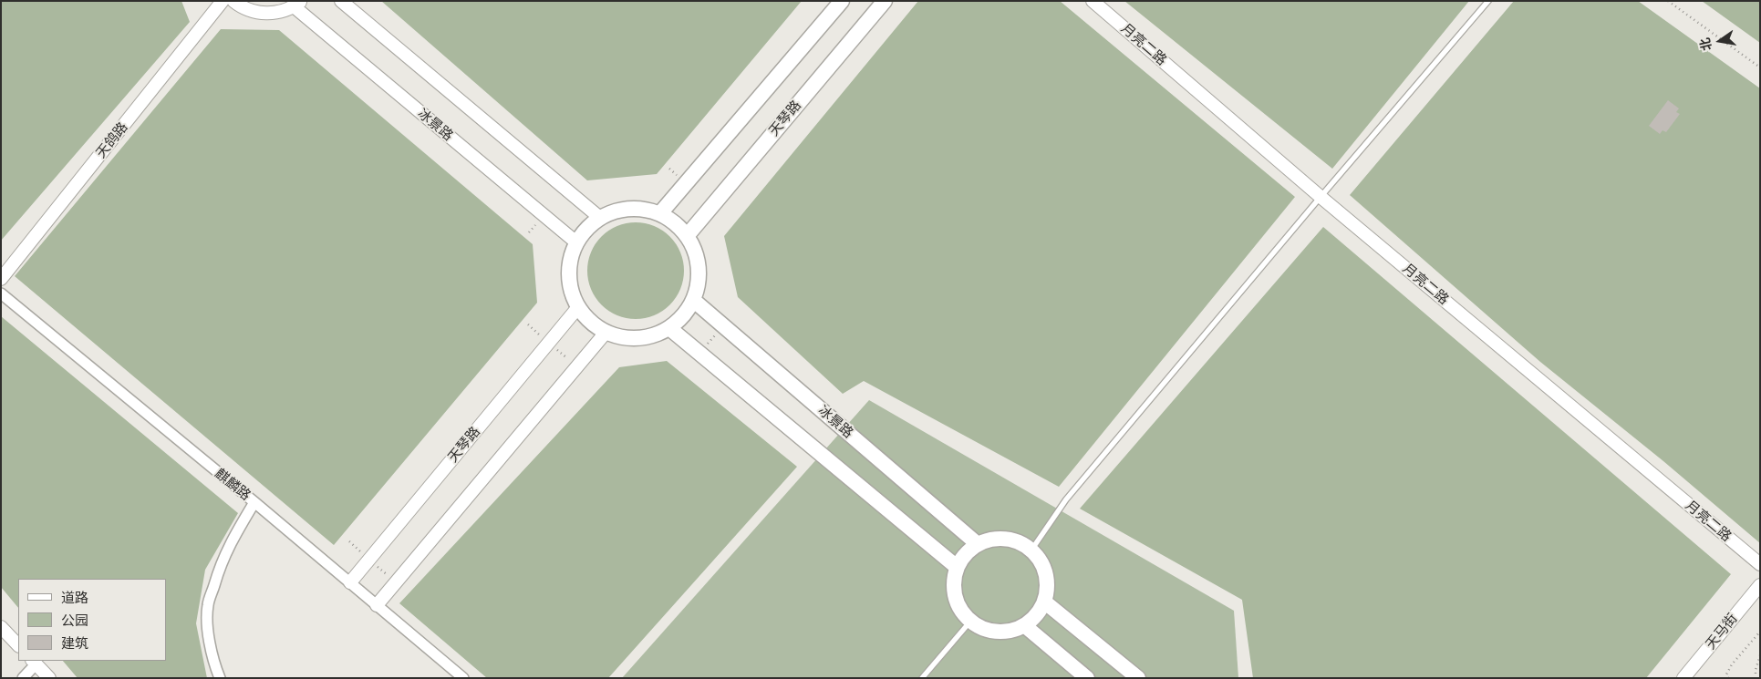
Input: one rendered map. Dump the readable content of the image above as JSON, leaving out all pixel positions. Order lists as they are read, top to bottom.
{
  "streets": {
    "main road": ["天琴路", "冰景路"],
    "street": [
      "月亮二路",
      "天鸽路",
      "麒麟路",
      "天马街"
    ]
  },
  "crossings": [
    ["天琴路", "冰景路"],
    ["天琴路", "麒麟路"]
  ],
  "legend": ["道路", "公园", "建筑"],
  "north": "left"
}
